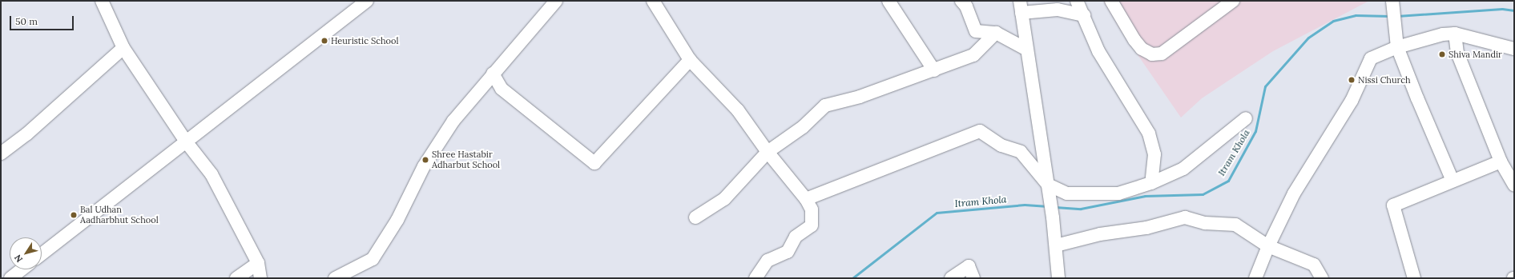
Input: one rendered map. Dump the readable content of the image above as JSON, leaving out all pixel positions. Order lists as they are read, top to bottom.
{
  "water": ["Itram Khola"],
  "places": [
    "Heuristic School",
    "Shiva Mandir",
    "Nissi Church",
    "Shree Hastabir Adharbut School",
    "Bal Udhan Aadharbhut School"
  ],
  "scale_bar": "50 m",
  "north": "bottom left"
}
